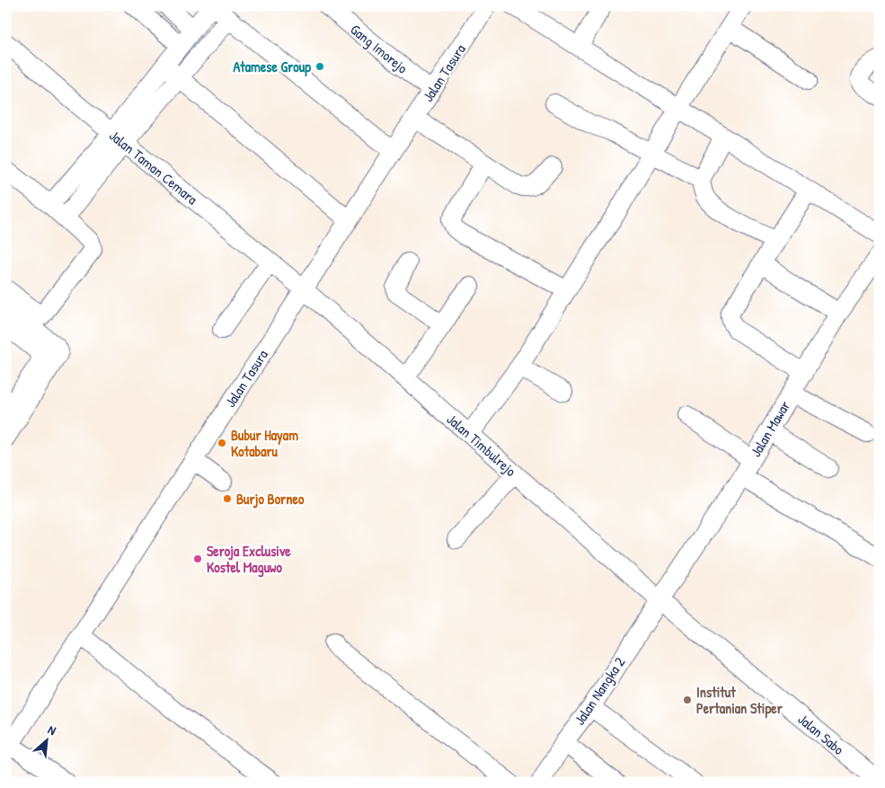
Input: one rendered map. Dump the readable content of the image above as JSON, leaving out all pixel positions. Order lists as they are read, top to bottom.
{
  "streets": {
    "street": [
      "Gang Imorejo",
      "Jalan Tasura",
      "Jalan Taman Cemara",
      "Jalan Mawar",
      "Jalan Timbulrejo",
      "Jalan Nangka 2",
      "Jalan Sabo"
    ]
  },
  "crossings": [
    ["Gang Imorejo", "Jalan Tasura"],
    ["Jalan Tasura", "Jalan Taman Cemara"],
    ["Jalan Tasura", "Jalan Timbulrejo"],
    ["Jalan Taman Cemara", "Jalan Timbulrejo"],
    ["Jalan Mawar", "Jalan Timbulrejo"],
    ["Jalan Mawar", "Jalan Nangka 2"],
    ["Jalan Mawar", "Jalan Sabo"],
    ["Jalan Timbulrejo", "Jalan Nangka 2"],
    ["Jalan Timbulrejo", "Jalan Sabo"],
    ["Jalan Nangka 2", "Jalan Sabo"]
  ],
  "places": [
    "Atamese Group",
    "Bubur Hayam Kotabaru",
    "Burjo Borneo",
    "Seroja Exclusive Kostel Maguwo",
    "Institut Pertanian Stiper"
  ],
  "north": "top right"
}
